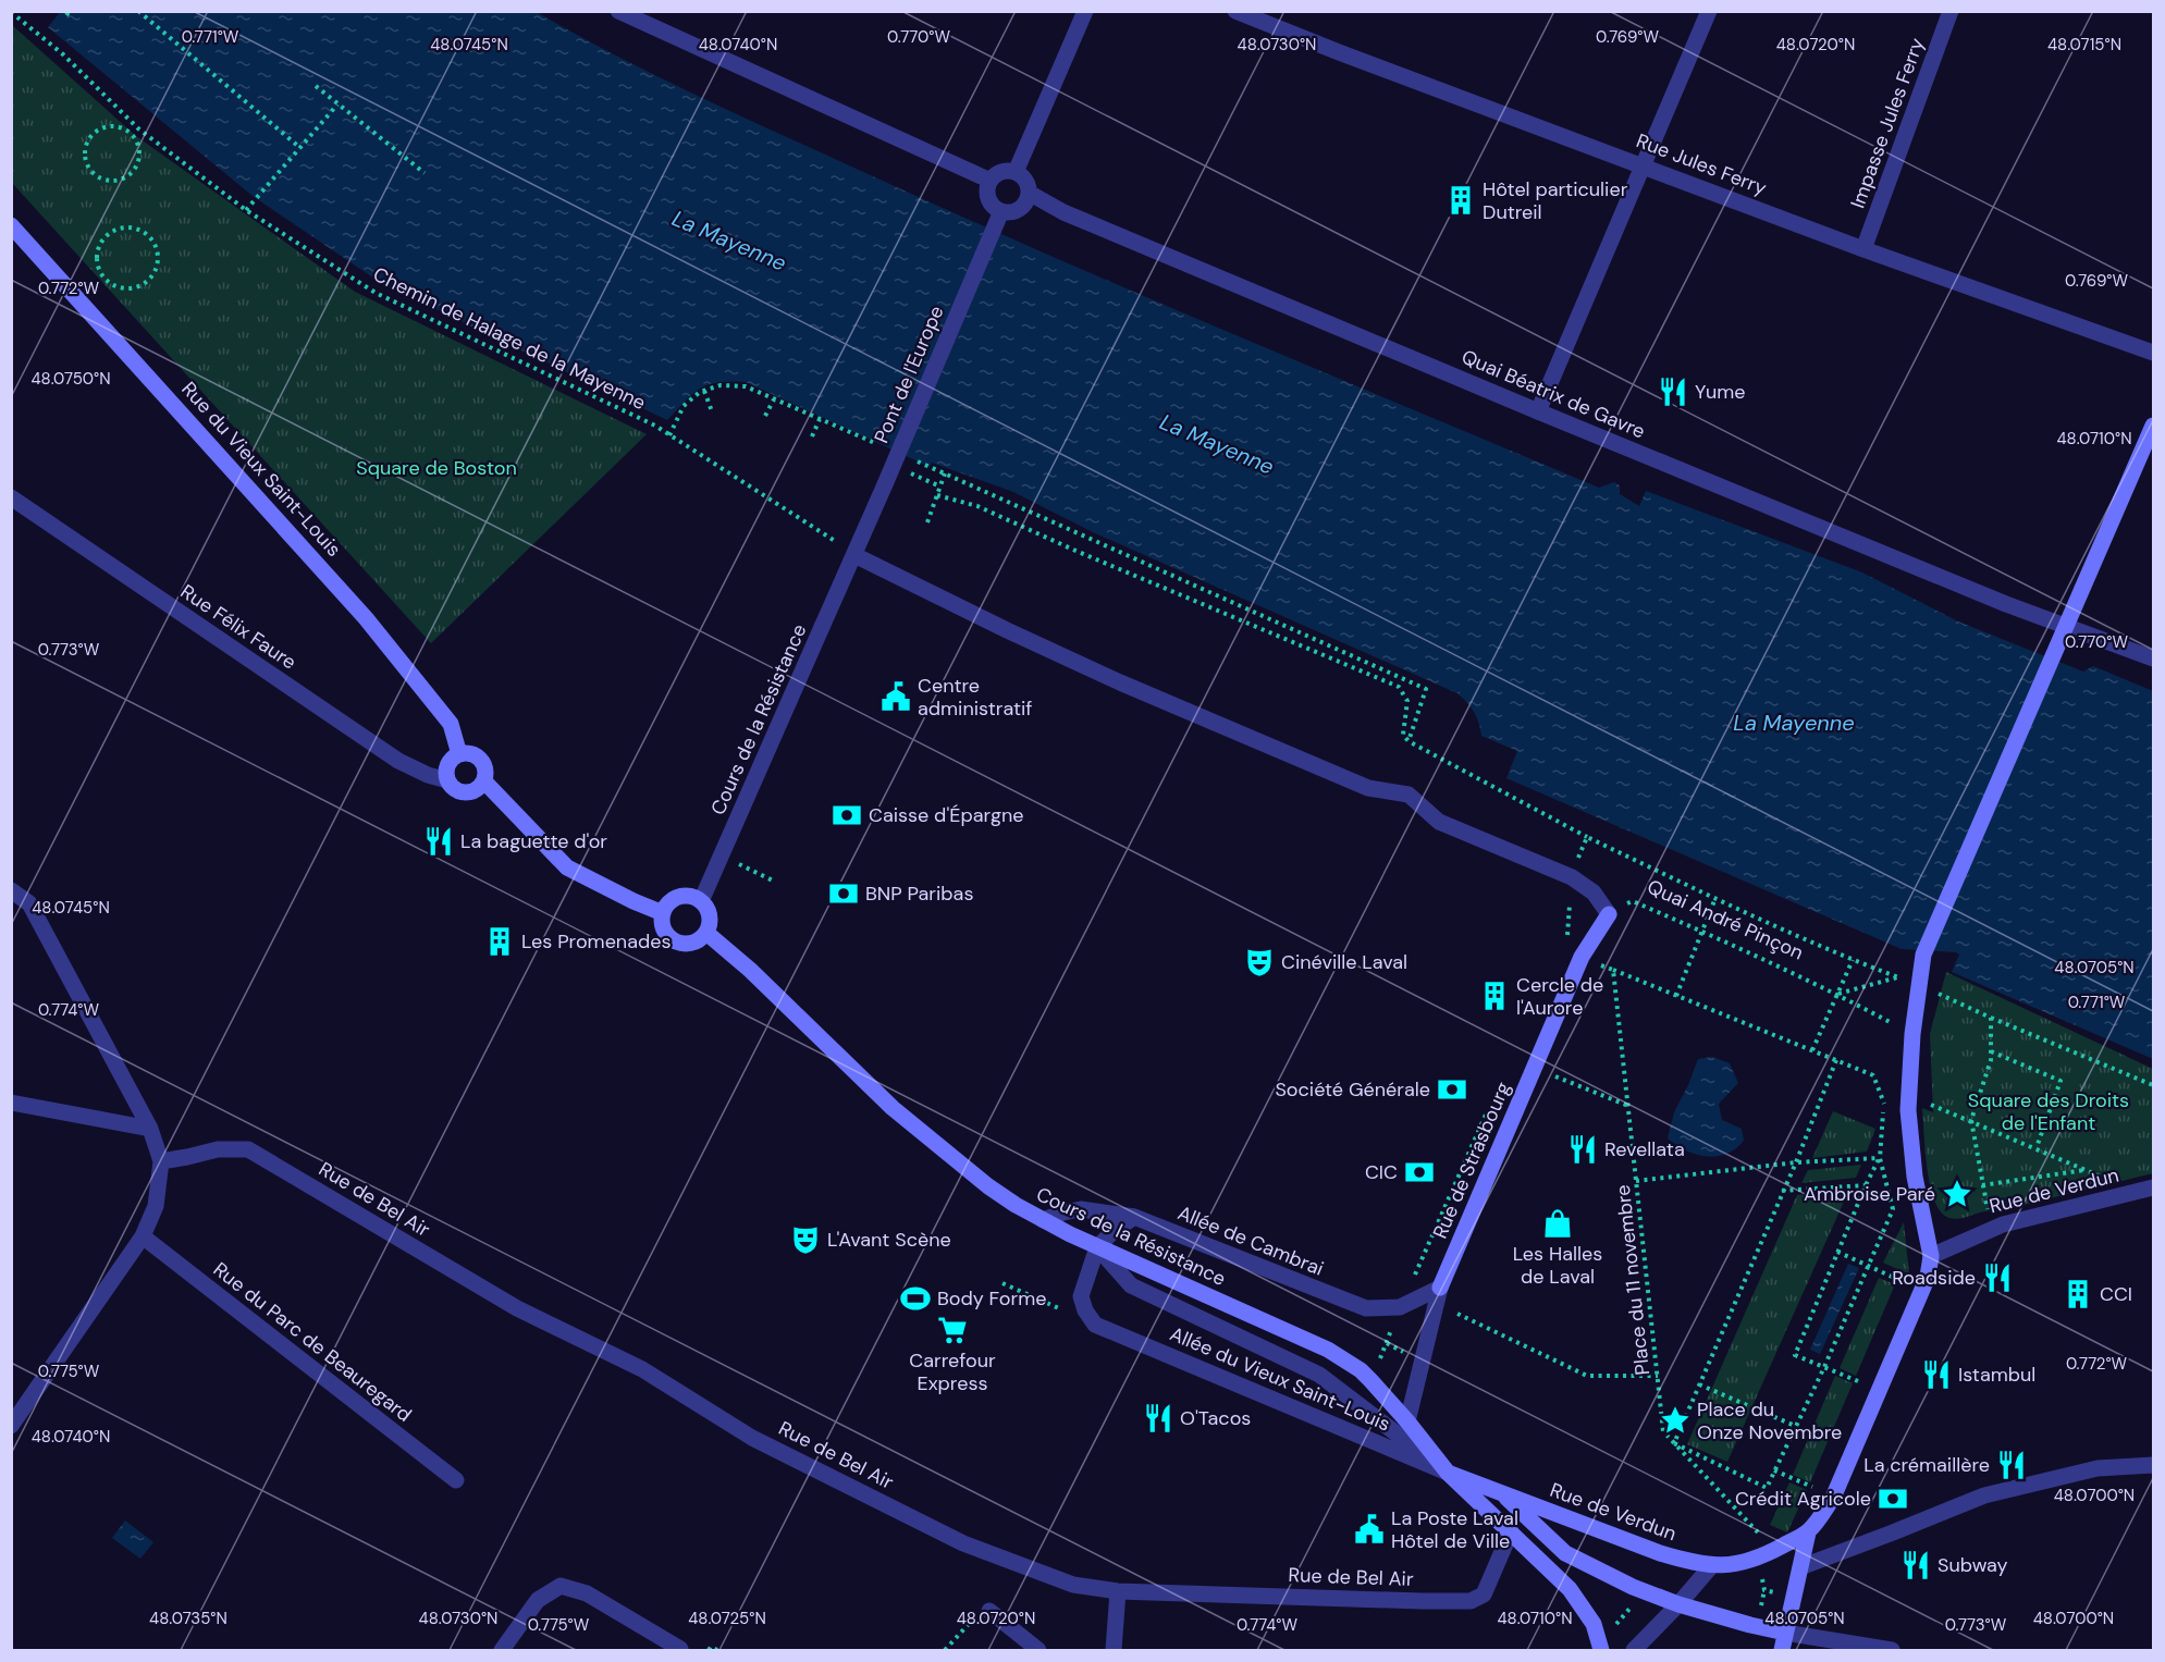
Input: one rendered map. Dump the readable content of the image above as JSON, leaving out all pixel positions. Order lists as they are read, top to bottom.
{
  "streets": {
    "main road": [
      "Rue du Vieux Saint-Louis",
      "Cours de la Résistance",
      "Rue de Strasbourg",
      "Rue de Verdun"
    ],
    "street": [
      "Impasse Jules Ferry",
      "Rue Jules Ferry",
      "Pont de l'Europe",
      "Quai Béatrix de Gavre",
      "Rue Félix Faure",
      "Rue de Bel Air",
      "Allée de Cambrai",
      "Rue du Parc de Beauregard",
      "Allée du Vieux Saint-Louis"
    ],
    "path": ["Chemin de Halage de la Mayenne", "Quai André Pinçon", "Place du 11 novembre"]
  },
  "crossings": [
    ["Impasse Jules Ferry", "Rue Jules Ferry"],
    ["Chemin de Halage de la Mayenne", "Pont de l'Europe"],
    ["Chemin de Halage de la Mayenne", "Cours de la Résistance"],
    ["Pont de l'Europe", "Quai Béatrix de Gavre"],
    ["Pont de l'Europe", "Cours de la Résistance"],
    ["Quai Béatrix de Gavre", "Rue de Verdun"],
    ["Rue du Vieux Saint-Louis", "Rue Félix Faure"],
    ["Cours de la Résistance", "Rue de Strasbourg"],
    ["Cours de la Résistance", "Allée de Cambrai"],
    ["Quai André Pinçon", "Rue de Strasbourg"],
    ["Quai André Pinçon", "Rue de Verdun"],
    ["Rue de Strasbourg", "Allée de Cambrai"],
    ["Rue de Verdun", "Place du 11 novembre"],
    ["Rue de Verdun", "Allée du Vieux Saint-Louis"]
  ],
  "water": ["La Mayenne"],
  "parks": ["Square de Boston", "Square des Droits de l'Enfant"],
  "places": {
    "building": [
      "Hôtel particulier Dutreil",
      "Les Promenades",
      "Cercle de l'Aurore",
      "CCI"
    ],
    "restaurant": [
      "Yume",
      "La baguette d'or",
      "Revellata",
      "Roadside",
      "Istambul",
      "O'Tacos",
      "La crémaillère",
      "Subway"
    ],
    "public building": ["Centre administratif", "La Poste Laval Hôtel de Ville"],
    "bank": [
      "Caisse d'Épargne",
      "BNP Paribas",
      "Société Générale",
      "CIC",
      "Crédit Agricole"
    ],
    "theatre": ["Cinéville Laval", "L'Avant Scène"],
    "place": ["Ambroise Paré", "Place du Onze Novembre"],
    "shop": ["Les Halles de Laval"],
    "sports": ["Body Forme"],
    "supermarket": ["Carrefour Express"]
  },
  "coordinates": [
    "0.771°W",
    "0.770°W",
    "0.769°W",
    "48.0745°N",
    "48.0740°N",
    "48.0730°N",
    "48.0720°N",
    "48.0715°N",
    "0.772°W",
    "48.0750°N",
    "48.0710°N",
    "0.773°W",
    "48.0705°N",
    "0.774°W",
    "0.775°W",
    "48.0700°N",
    "48.0735°N",
    "48.0725°N"
  ]
}
